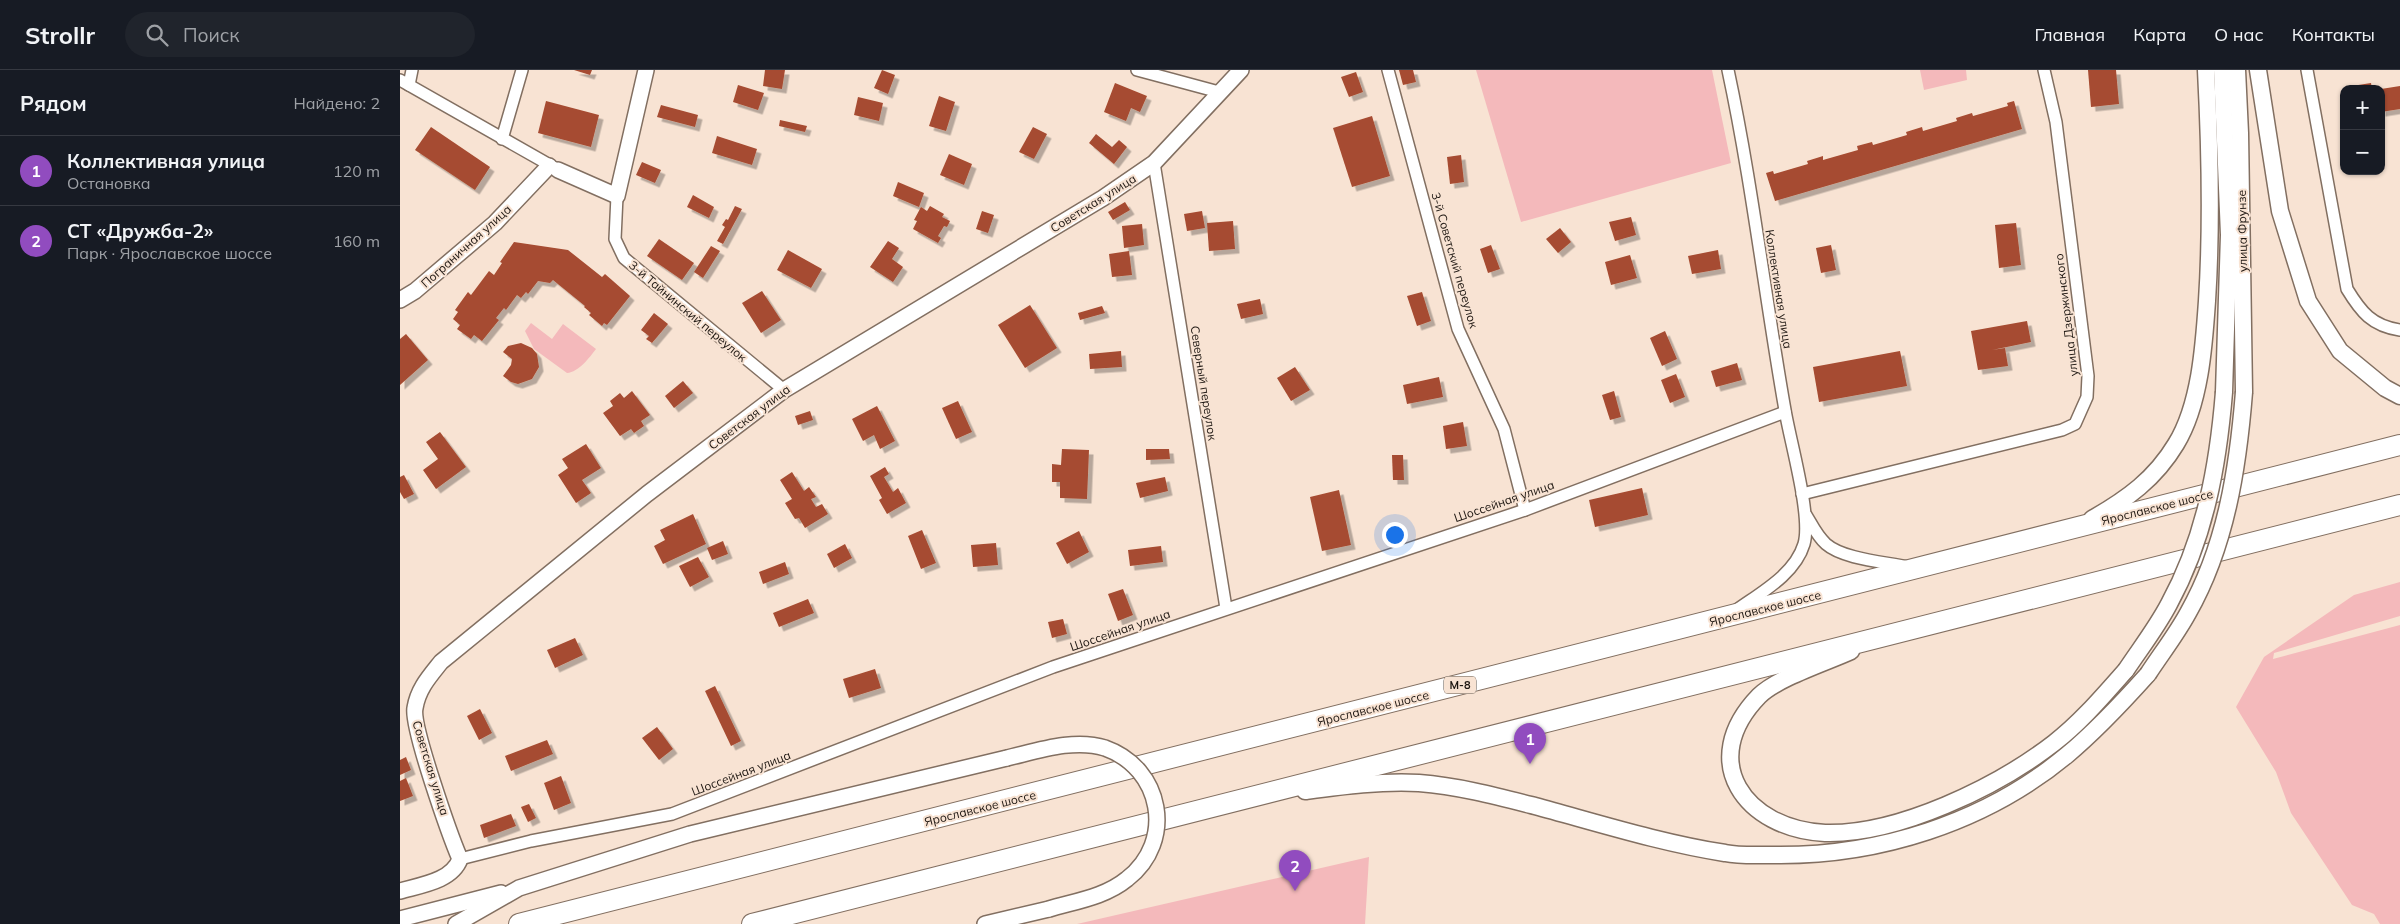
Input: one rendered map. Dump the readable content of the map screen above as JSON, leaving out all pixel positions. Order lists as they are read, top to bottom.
{
  "streets": {
    "highway": ["Ярославское шоссе", "М-8"],
    "main road": ["улица Фрунзе"],
    "street": [
      "Советская улица",
      "Пограничная улица",
      "3-й Советский переулок",
      "Коллективная улица",
      "3-й Тайнинский переулок",
      "улица Дзержинского",
      "Северный переулок",
      "Шоссейная улица"
    ]
  },
  "crossings": [
    ["Советская улица", "3-й Тайнинский переулок"],
    ["Советская улица", "Северный переулок"],
    ["Советская улица", "Шоссейная улица"],
    ["3-й Советский переулок", "Шоссейная улица"],
    ["Коллективная улица", "улица Дзержинского"],
    ["Коллективная улица", "Шоссейная улица"],
    ["Коллективная улица", "Ярославское шоссе"],
    ["Северный переулок", "Шоссейная улица"]
  ],
  "page": {
    "header": "Strollr",
    "search": "Поиск",
    "nav": [
      "Главная",
      "Карта",
      "О нас",
      "Контакты"
    ],
    "heading": ["Рядом", "Найдено: 2"],
    "map_buttons": ["+", "−"],
    "list": [
      {
        "mark": "1",
        "name": "Коллективная улица",
        "note": "Остановка",
        "value": "120 m"
      },
      {
        "mark": "2",
        "name": "СТ «Дружба-2»",
        "note": "Парк · Ярославское шоссе",
        "value": "160 m"
      }
    ],
    "pins": ["1", "2"]
  }
}
